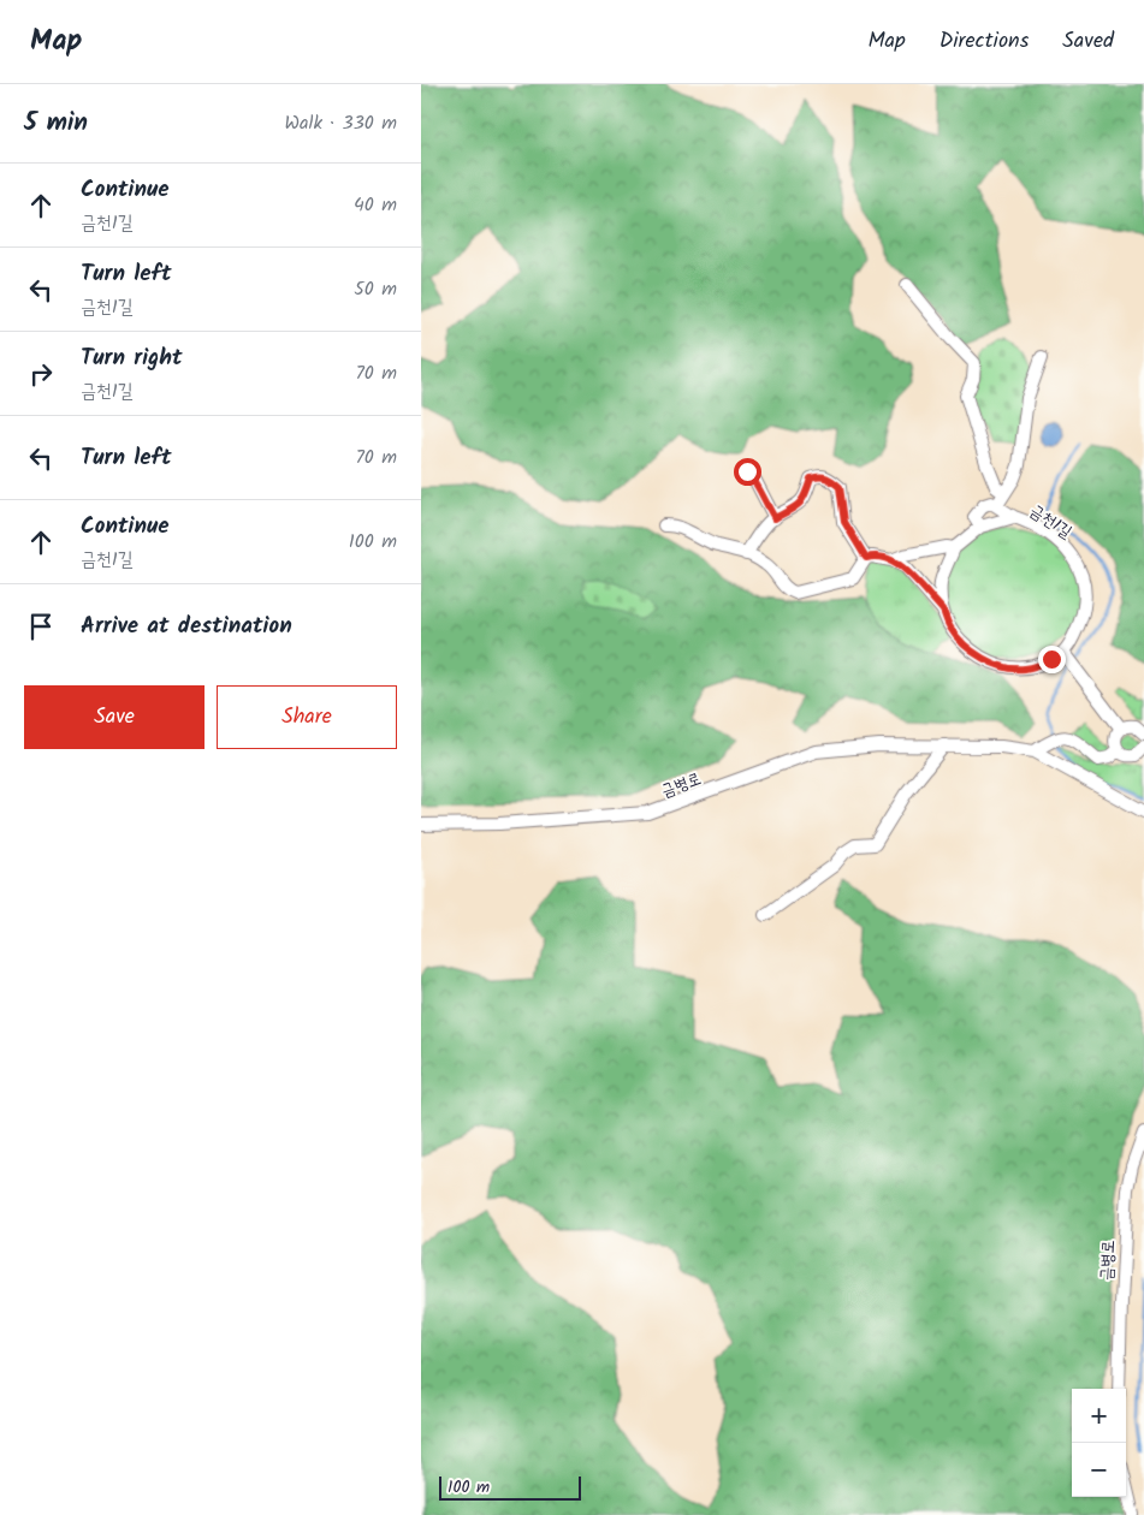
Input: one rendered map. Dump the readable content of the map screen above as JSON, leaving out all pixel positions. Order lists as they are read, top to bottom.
{
  "streets": {
    "street": ["금천1길", "금병로"]
  },
  "scale_bar": "100 m",
  "page": {
    "header": "Map",
    "nav": ["Map", "Directions", "Saved"],
    "heading": ["5 min", "Walk · 330 m"],
    "list": [
      ["Continue", "금천1길", "40 m"],
      ["Turn left", "금천1길", "50 m"],
      ["Turn right", "금천1길", "70 m"],
      ["Turn left", "70 m"],
      ["Continue", "금천1길", "100 m"],
      "Arrive at destination"
    ],
    "buttons": ["Save", "Share"],
    "map_buttons": ["+", "−"],
    "scale": "100 m"
  }
}
